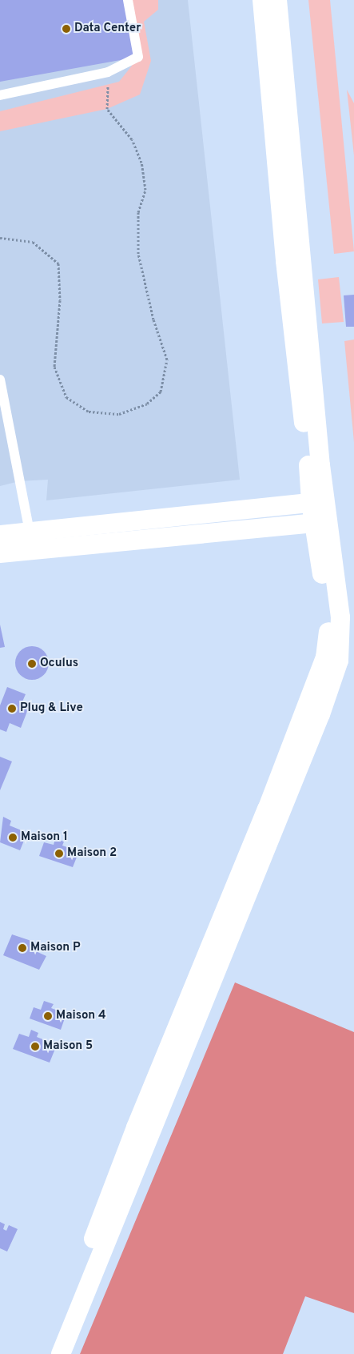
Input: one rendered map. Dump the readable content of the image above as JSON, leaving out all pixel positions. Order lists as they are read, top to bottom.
{
  "places": [
    "Data Center",
    "Oculus",
    "Plug & Live",
    "Maison 1",
    "Maison 2",
    "Maison P",
    "Maison 4",
    "Maison 5"
  ]
}
